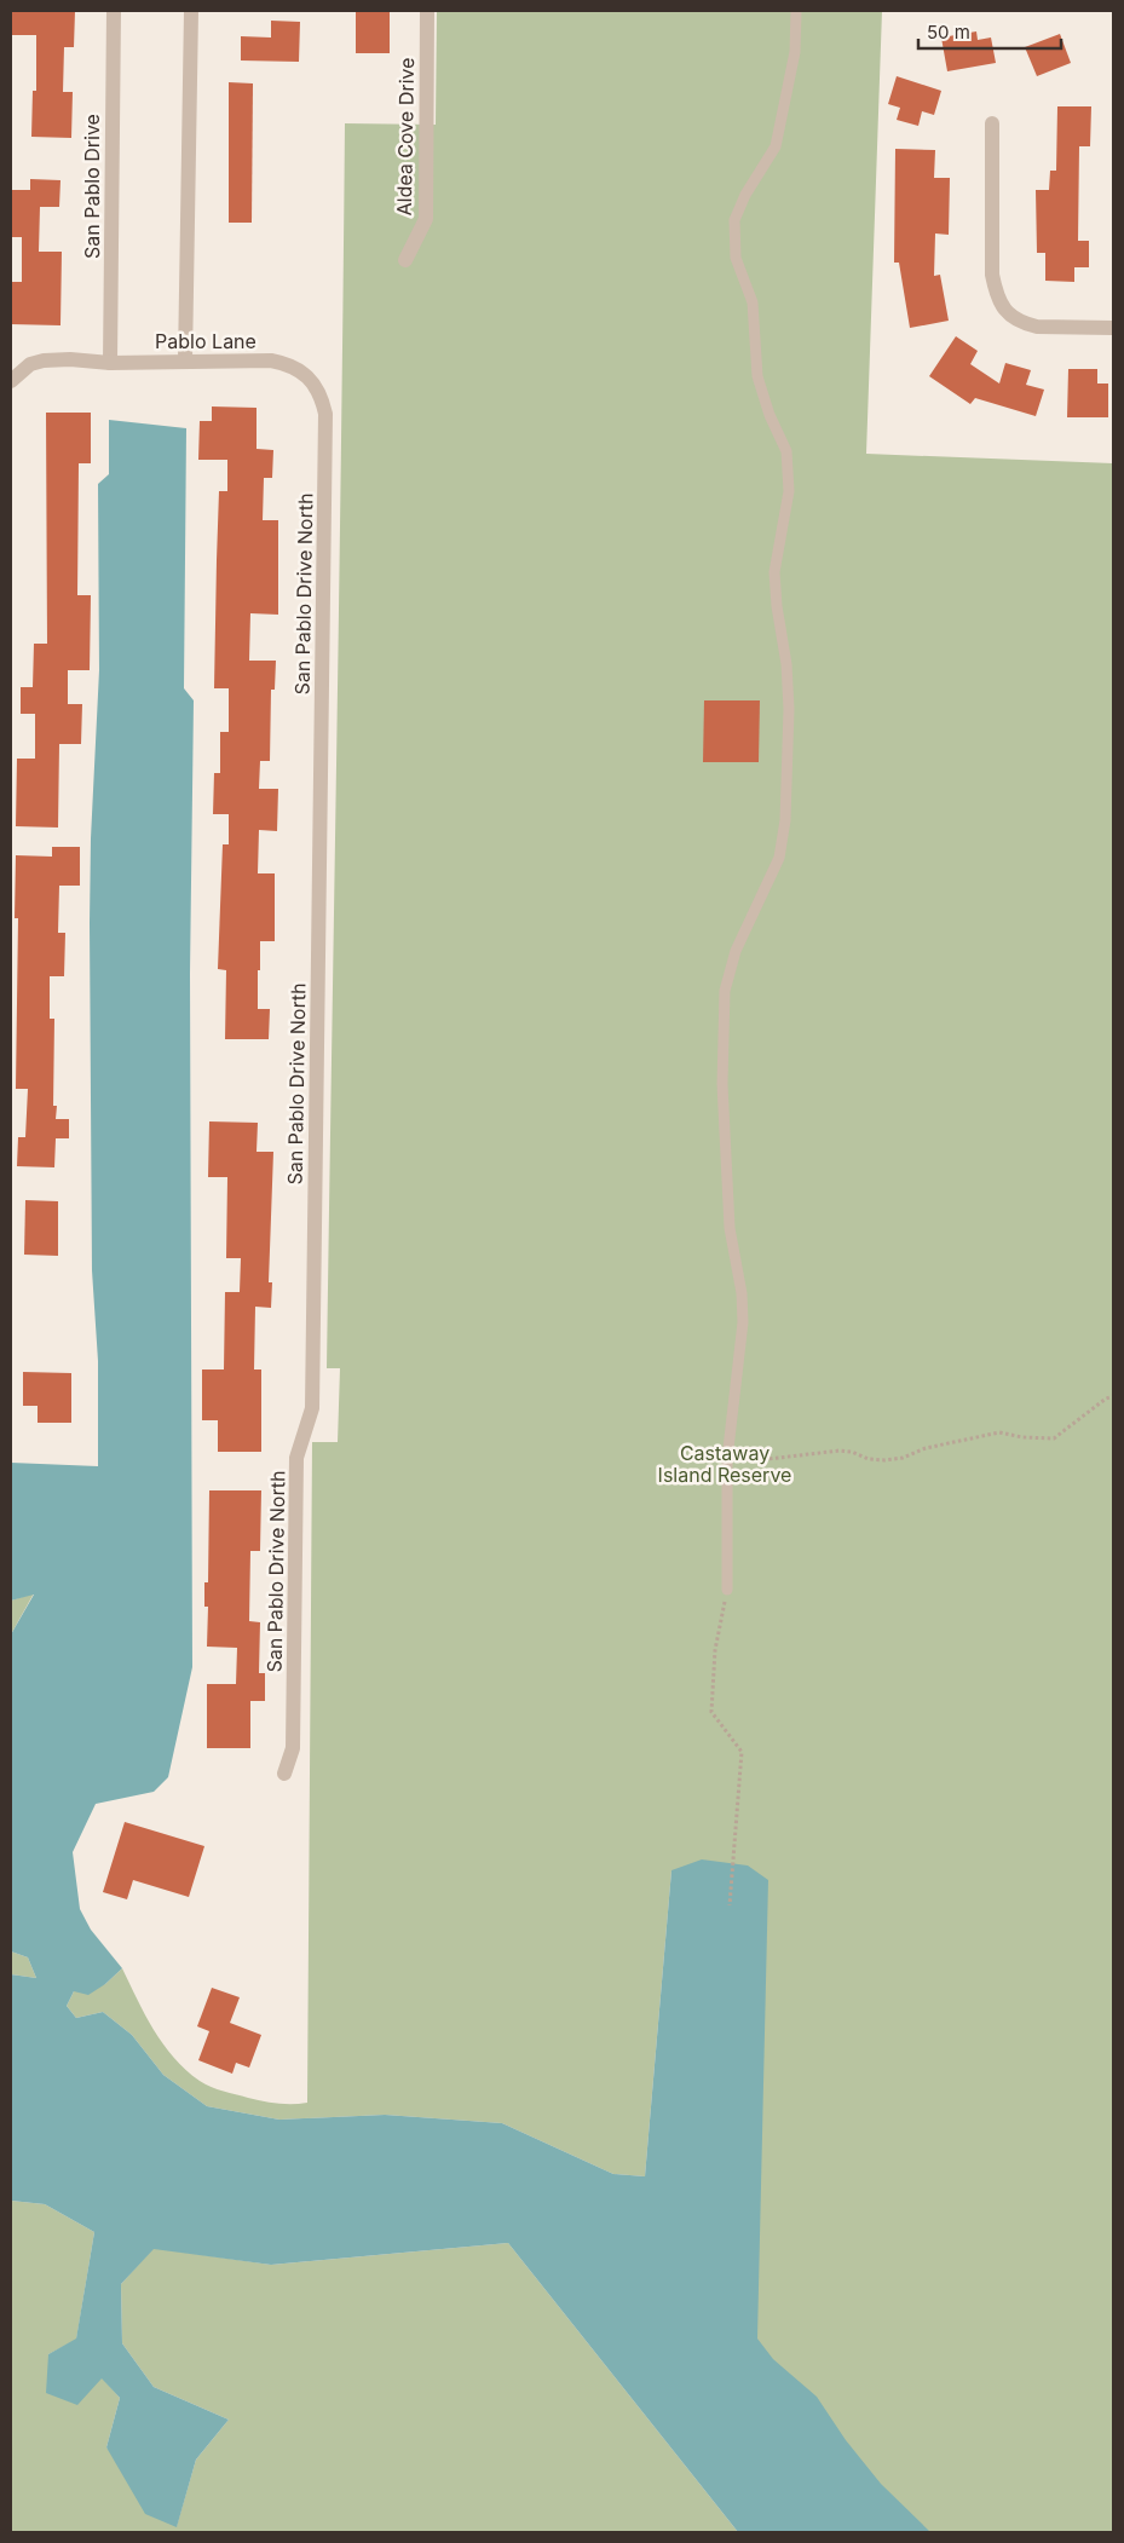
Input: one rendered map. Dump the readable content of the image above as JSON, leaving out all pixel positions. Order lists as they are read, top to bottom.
{
  "streets": {
    "street": [
      "Aldea Cove Drive",
      "San Pablo Drive",
      "Pablo Lane",
      "San Pablo Drive North"
    ]
  },
  "crossings": [
    ["San Pablo Drive", "Pablo Lane"],
    ["Pablo Lane", "San Pablo Drive North"]
  ],
  "parks": ["Castaway Island Reserve"],
  "scale_bar": "50 m"
}
